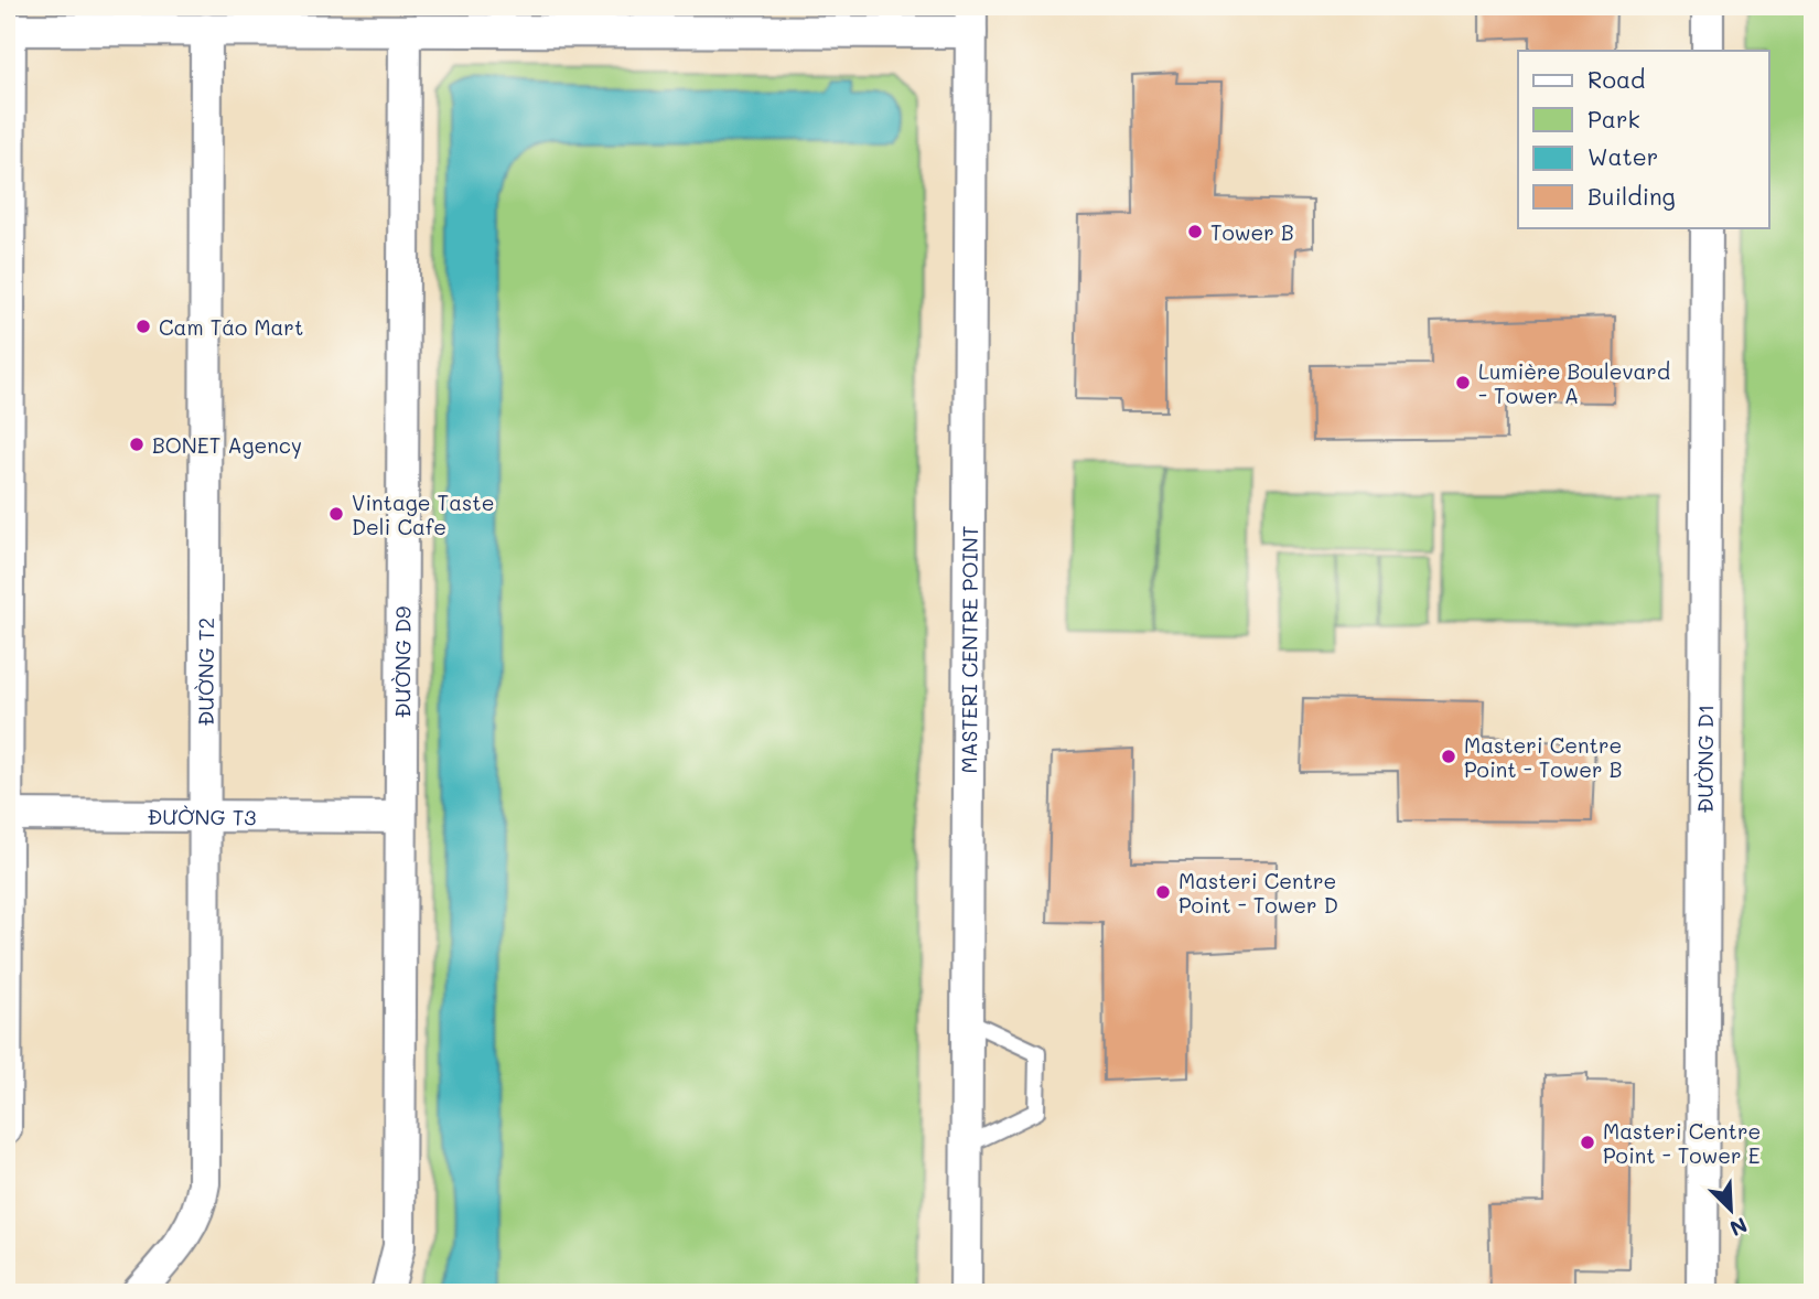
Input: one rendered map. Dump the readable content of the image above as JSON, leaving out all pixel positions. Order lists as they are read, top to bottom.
{
  "streets": {
    "street": [
      "MASTERI CENTRE POINT",
      "ĐƯỜNG D9",
      "ĐƯỜNG T2",
      "ĐƯỜNG D1",
      "ĐƯỜNG T3"
    ]
  },
  "crossings": [
    ["ĐƯỜNG D9", "ĐƯỜNG T3"],
    ["ĐƯỜNG T2", "ĐƯỜNG T3"]
  ],
  "places": [
    "Tower B",
    "Cam Táo Mart",
    "Lumière Boulevard - Tower A",
    "BONET Agency",
    "Vintage Taste Deli Cafe",
    "Masteri Centre Point - Tower B",
    "Masteri Centre Point - Tower D",
    "Masteri Centre Point - Tower E"
  ],
  "legend": [
    "Road",
    "Park",
    "Water",
    "Building"
  ],
  "north": "bottom right"
}
